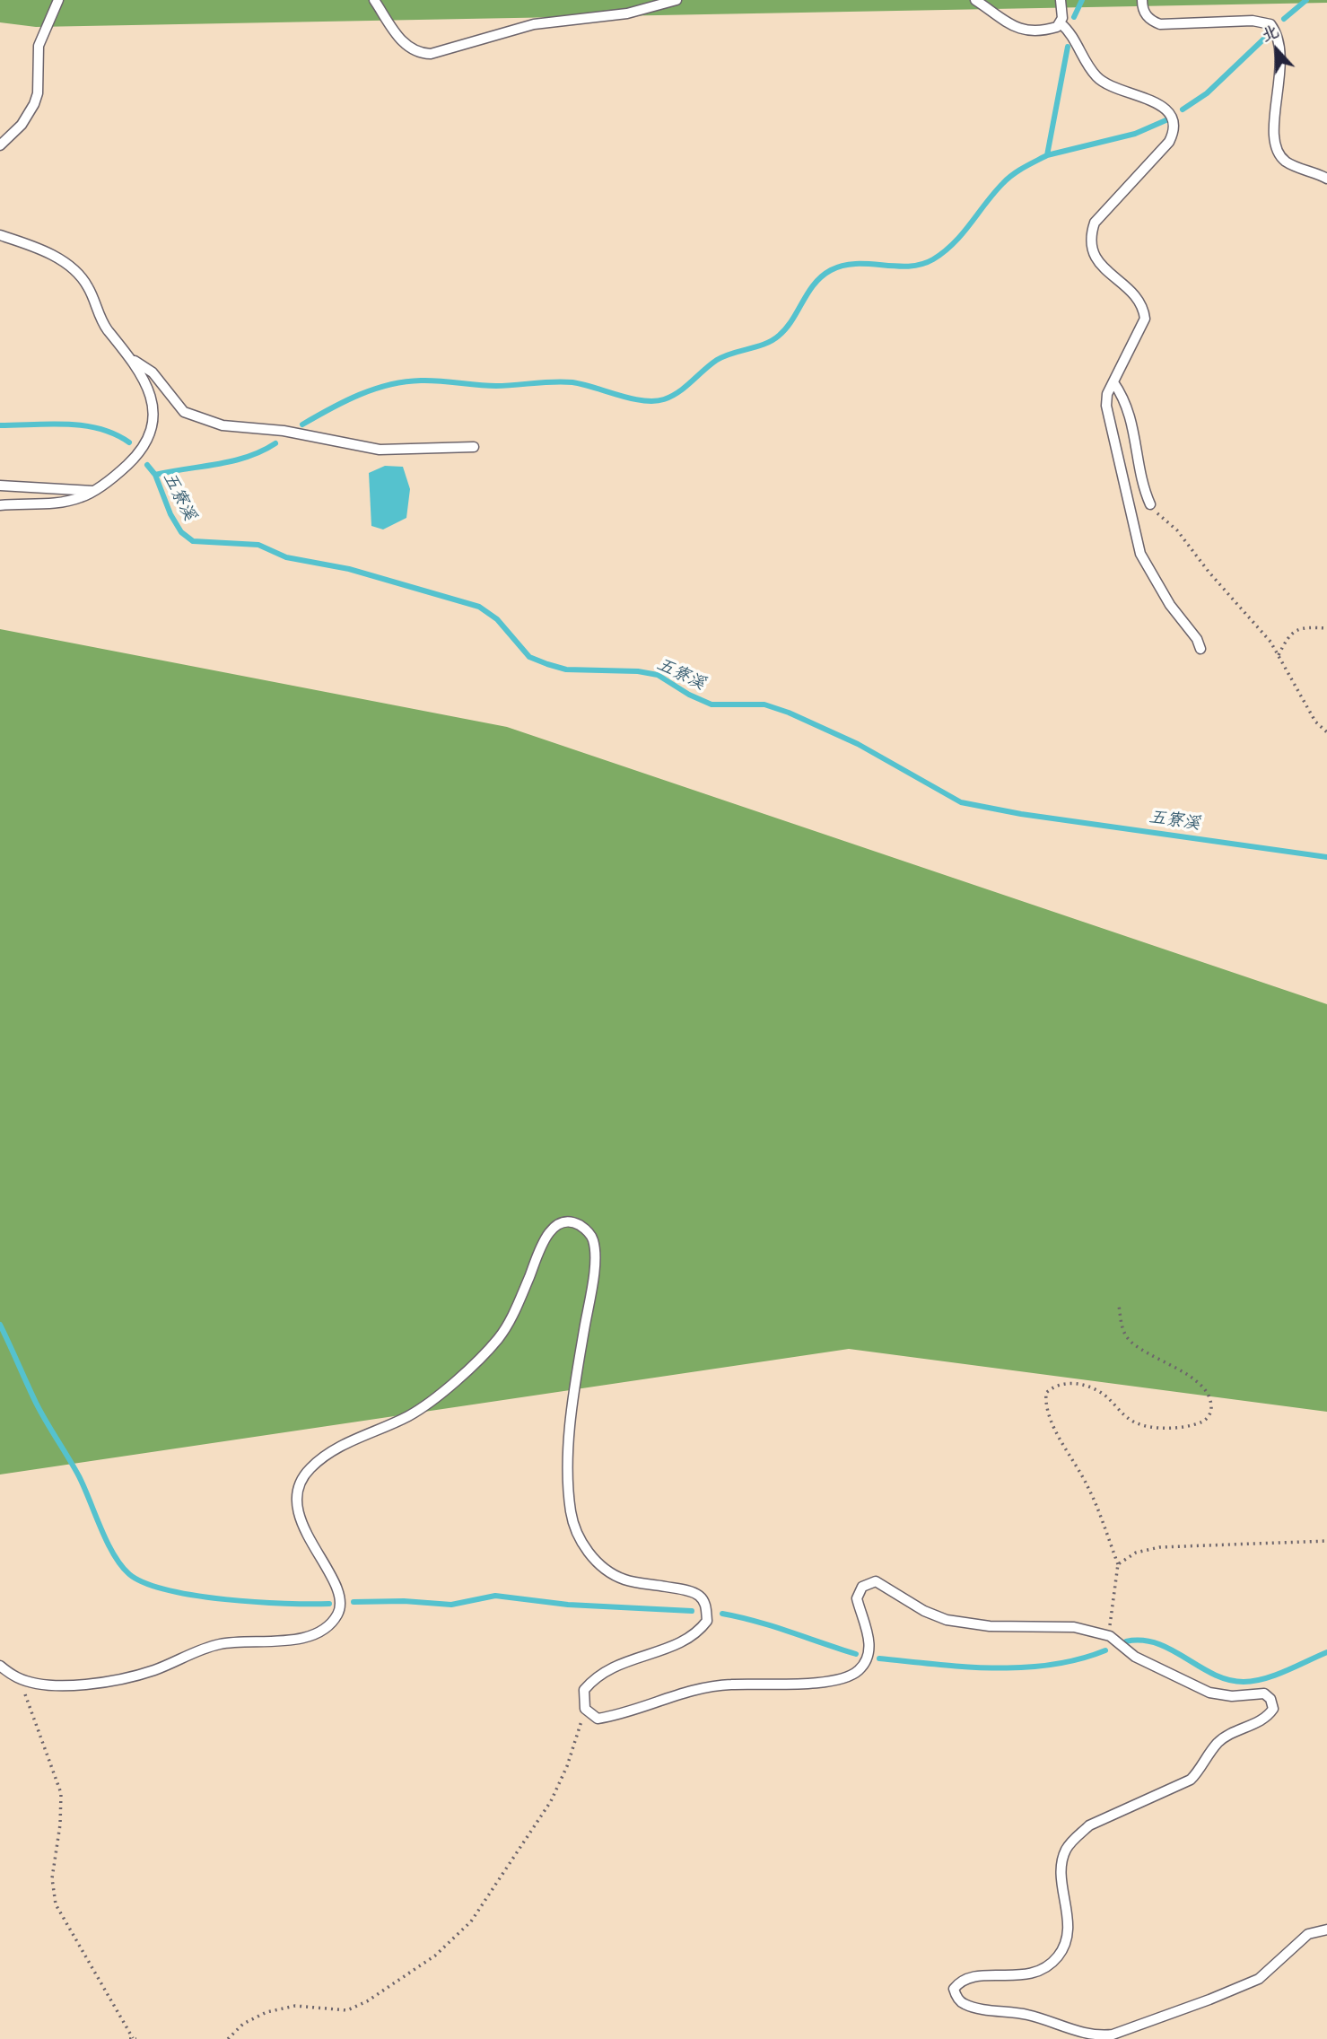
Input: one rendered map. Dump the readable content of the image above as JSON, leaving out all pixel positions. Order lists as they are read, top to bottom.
{
  "water": ["五寮溪"],
  "north": "top"
}
